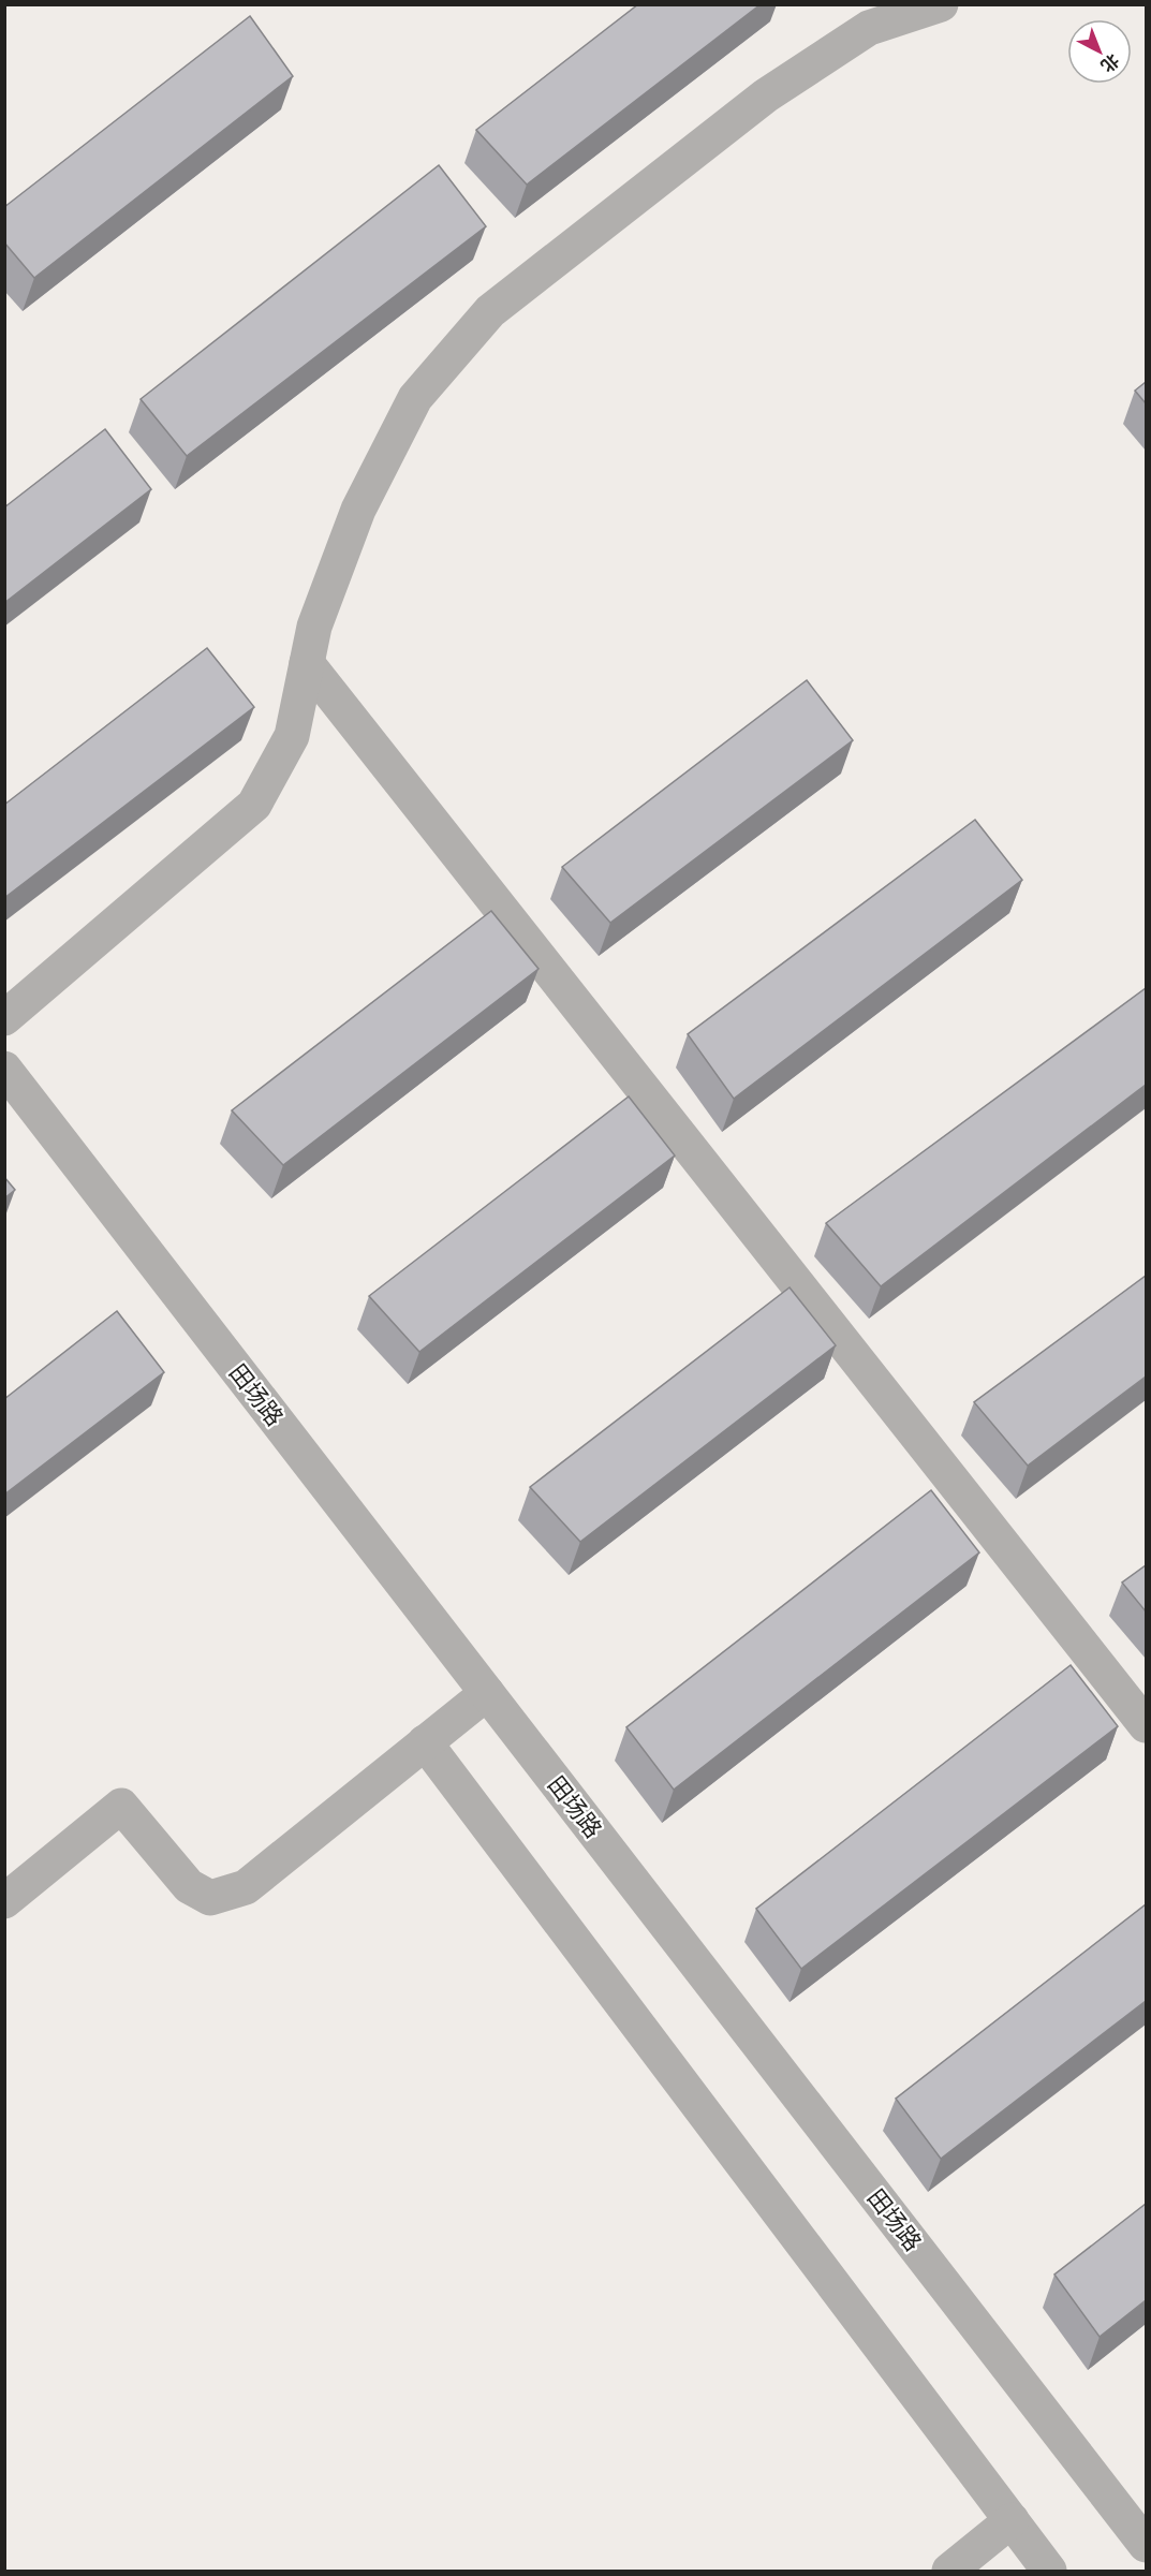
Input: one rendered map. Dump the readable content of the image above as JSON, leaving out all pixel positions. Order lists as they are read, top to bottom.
{
  "streets": {
    "street": ["田场路"]
  },
  "north": "bottom right"
}
